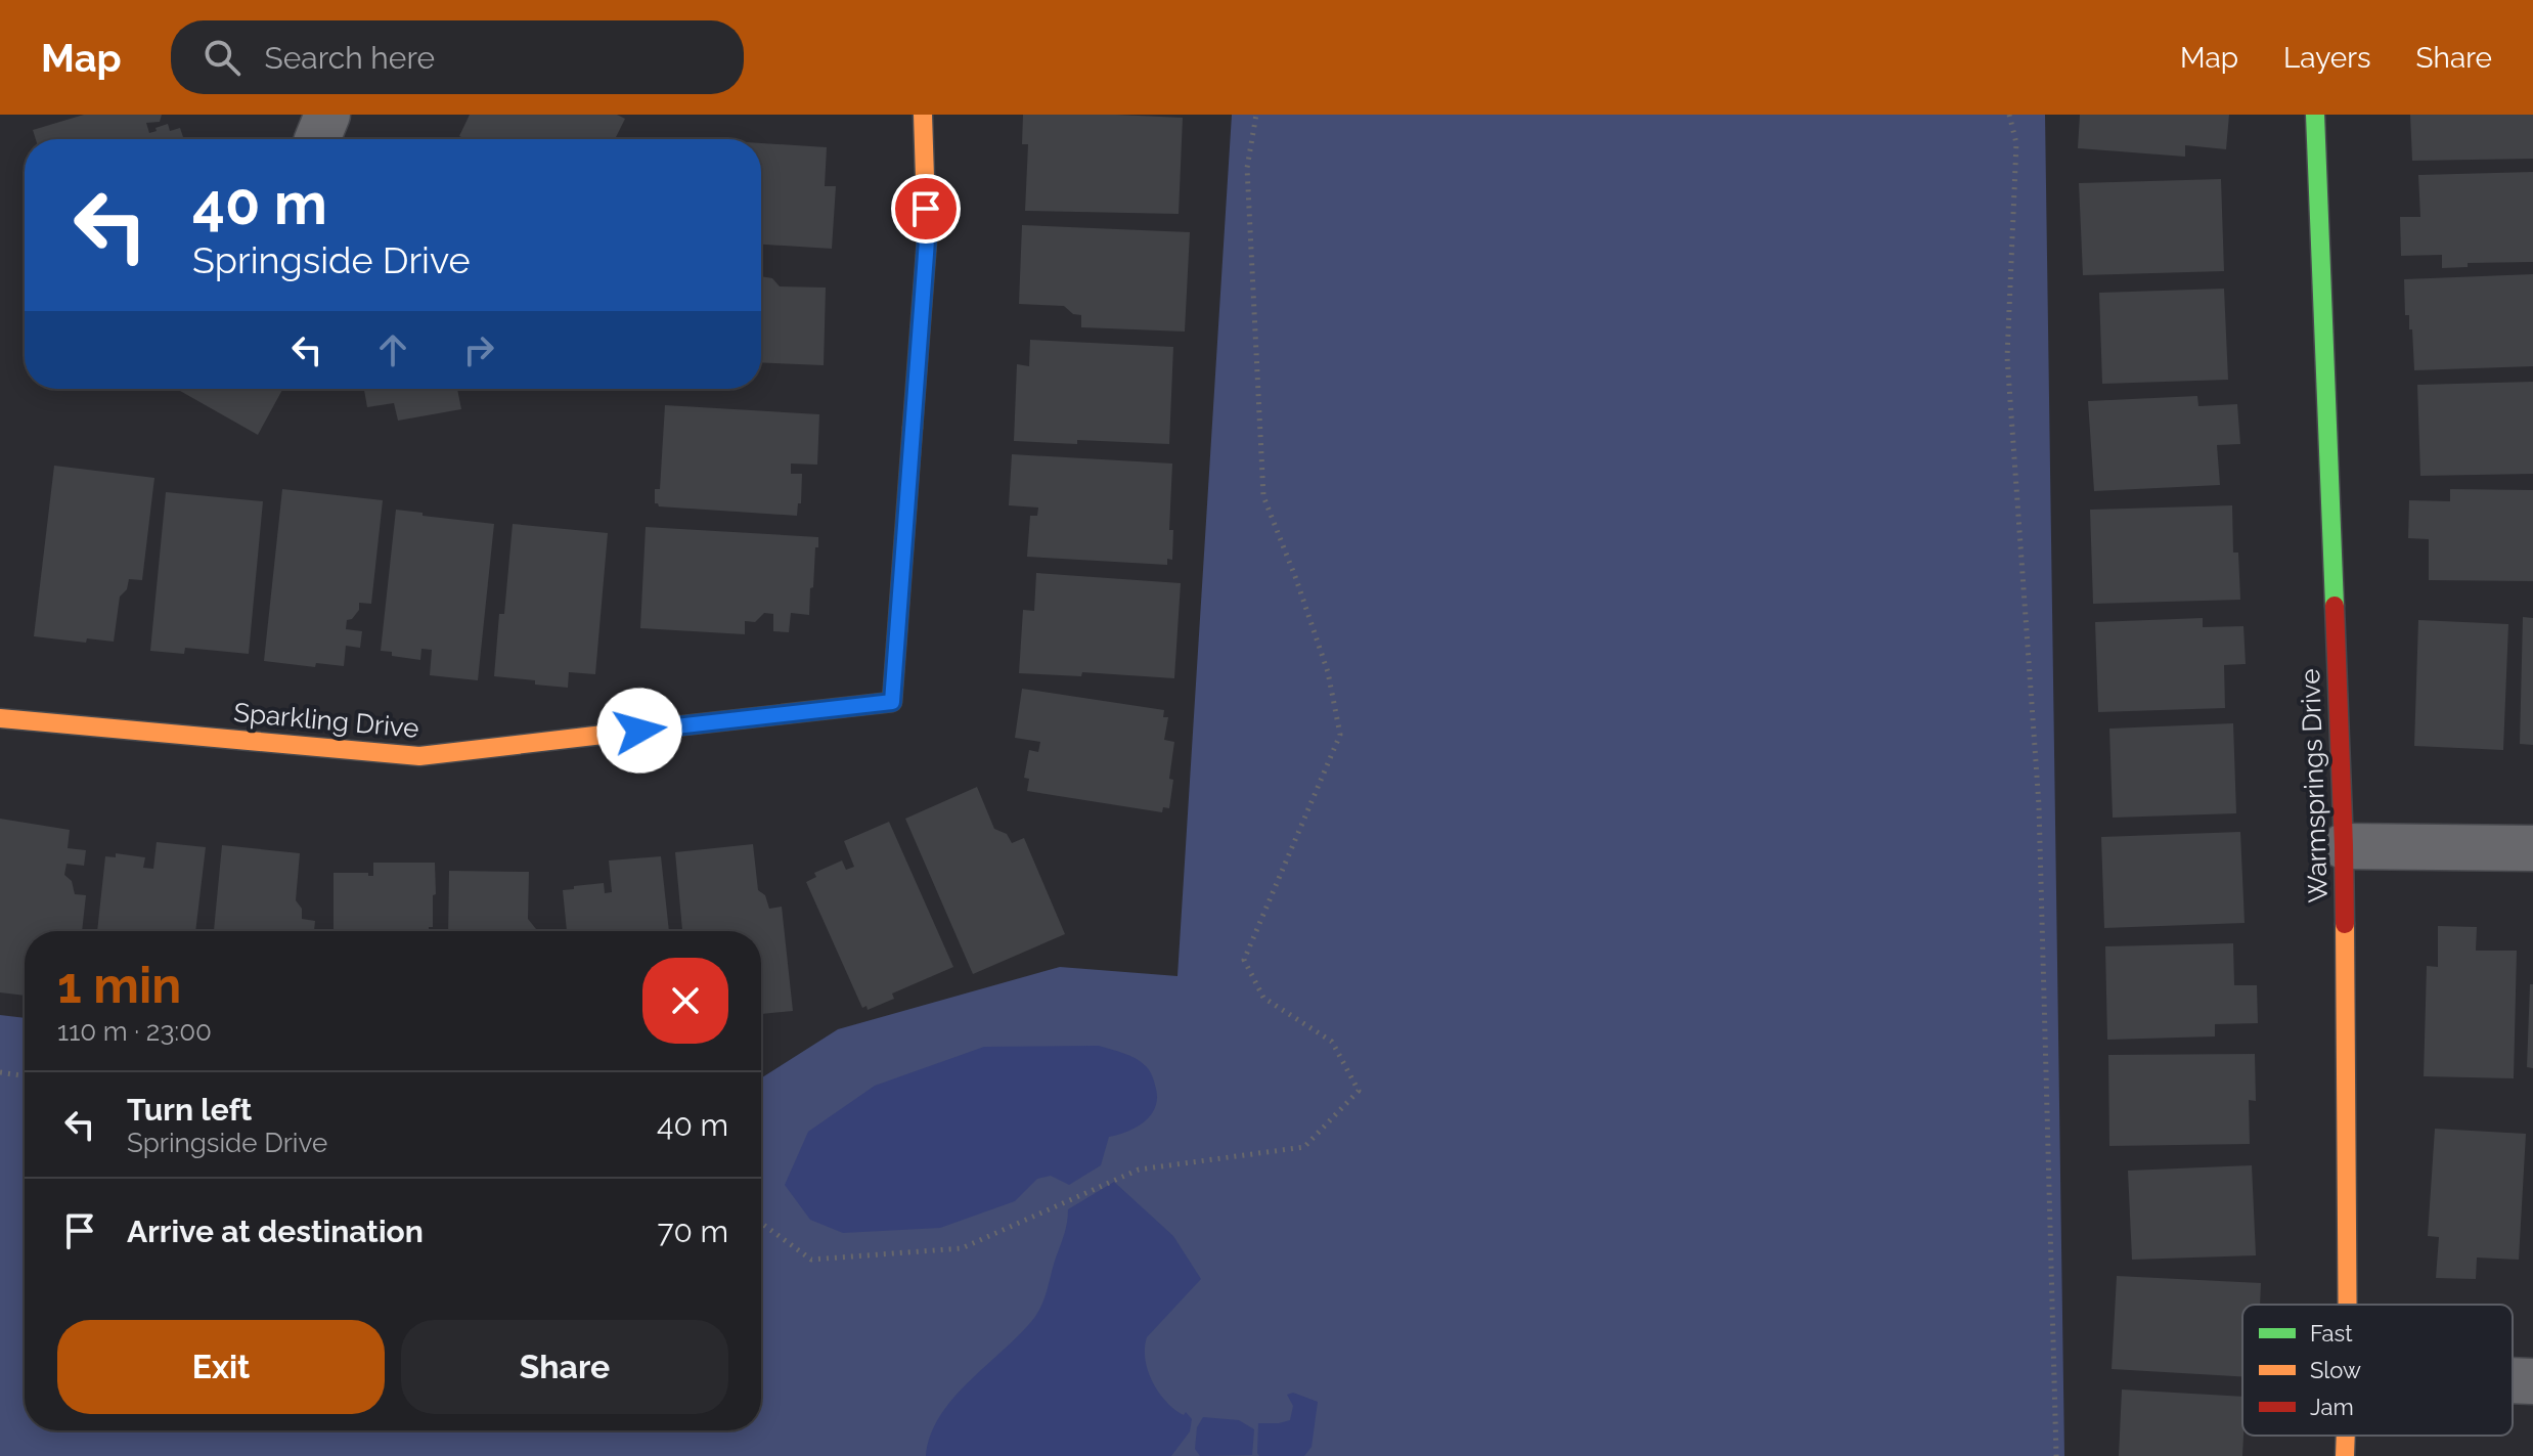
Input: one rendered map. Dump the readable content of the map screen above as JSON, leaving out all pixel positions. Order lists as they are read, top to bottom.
{
  "streets": {
    "street": ["Sparkling Drive", "Warmsprings Drive"]
  },
  "legend": ["Fast", "Slow", "Jam"],
  "page": {
    "header": "Map",
    "search": "Search here",
    "nav": ["Map", "Layers", "Share"],
    "turn": ["40 m", "Springside Drive"],
    "heading": ["1 min", "110 m · 23:00"],
    "list": [
      {
        "name": "Turn left",
        "note": "Springside Drive",
        "value": "40 m"
      },
      {
        "name": "Arrive at destination",
        "value": "70 m"
      }
    ],
    "buttons": ["Exit", "Share"]
  }
}
